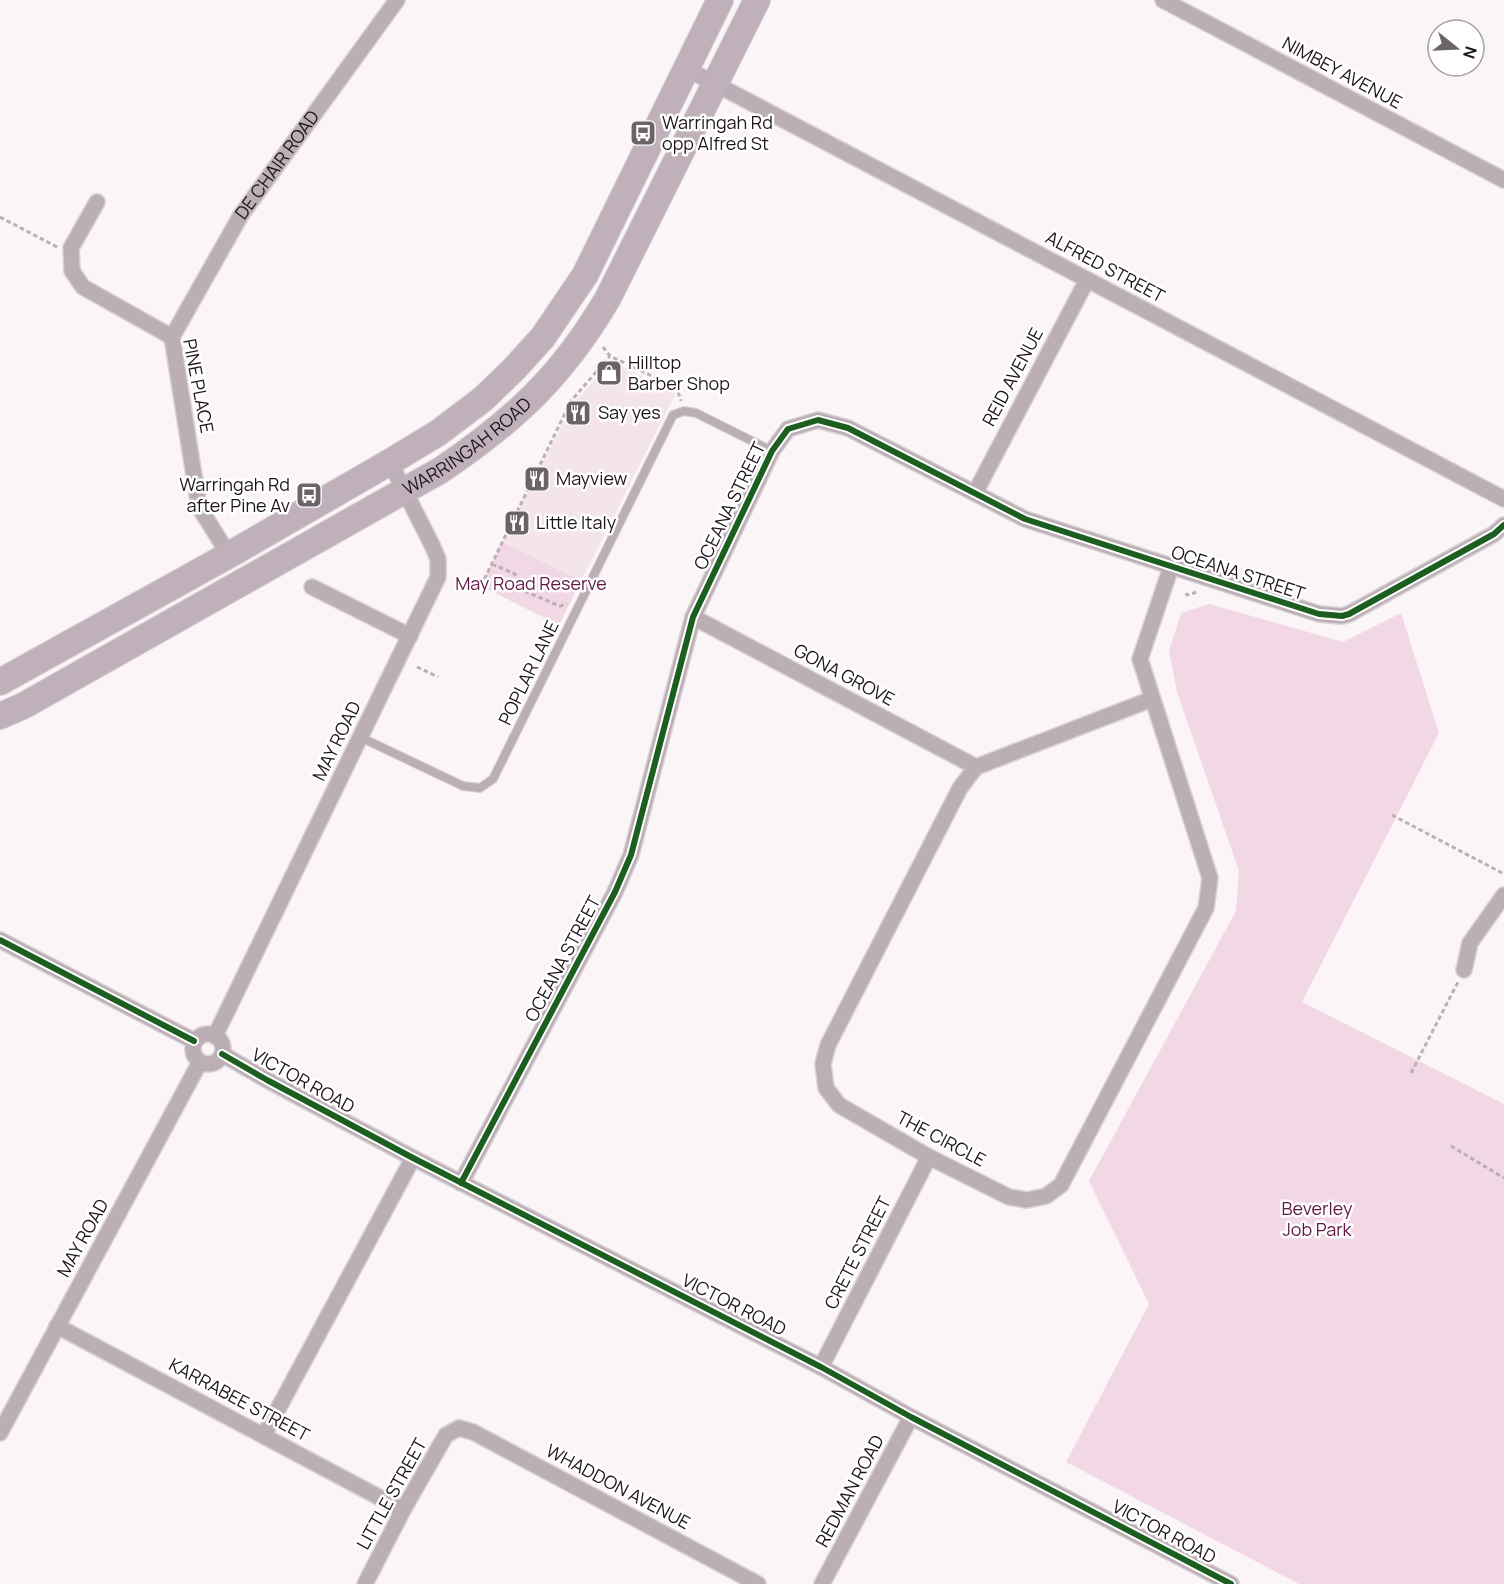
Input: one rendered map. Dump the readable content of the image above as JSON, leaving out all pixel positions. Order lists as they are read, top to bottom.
{
  "streets": {
    "highway": ["WARRINGAH ROAD"],
    "street": [
      "NIMBEY AVENUE",
      "DE CHAIR ROAD",
      "ALFRED STREET",
      "REID AVENUE",
      "PINE PLACE",
      "OCEANA STREET",
      "GONA GROVE",
      "MAY ROAD",
      "VICTOR ROAD",
      "THE CIRCLE",
      "CRETE STREET",
      "KARRABEE STREET",
      "WHADDON AVENUE",
      "REDMAN ROAD",
      "LITTLE STREET"
    ],
    "lane": ["POPLAR LANE"]
  },
  "crossings": [
    ["DE CHAIR ROAD", "PINE PLACE"],
    ["ALFRED STREET", "REID AVENUE"],
    ["ALFRED STREET", "WARRINGAH ROAD"],
    ["REID AVENUE", "OCEANA STREET"],
    ["PINE PLACE", "WARRINGAH ROAD"],
    ["WARRINGAH ROAD", "MAY ROAD"],
    ["OCEANA STREET", "GONA GROVE"],
    ["OCEANA STREET", "VICTOR ROAD"],
    ["OCEANA STREET", "THE CIRCLE"],
    ["POPLAR LANE", "MAY ROAD"],
    ["GONA GROVE", "THE CIRCLE"],
    ["MAY ROAD", "VICTOR ROAD"],
    ["MAY ROAD", "KARRABEE STREET"],
    ["VICTOR ROAD", "CRETE STREET"],
    ["VICTOR ROAD", "REDMAN ROAD"],
    ["THE CIRCLE", "CRETE STREET"],
    ["KARRABEE STREET", "LITTLE STREET"],
    ["WHADDON AVENUE", "LITTLE STREET"]
  ],
  "parks": ["May Road Reserve", "Beverley Job Park"],
  "places": {
    "bus stop": ["Warringah Rd opp Alfred St", "Warringah Rd after Pine Av"],
    "shop": ["Hilltop Barber Shop"],
    "restaurant": ["Say yes", "Mayview", "Little Italy"]
  },
  "north": "right"
}
